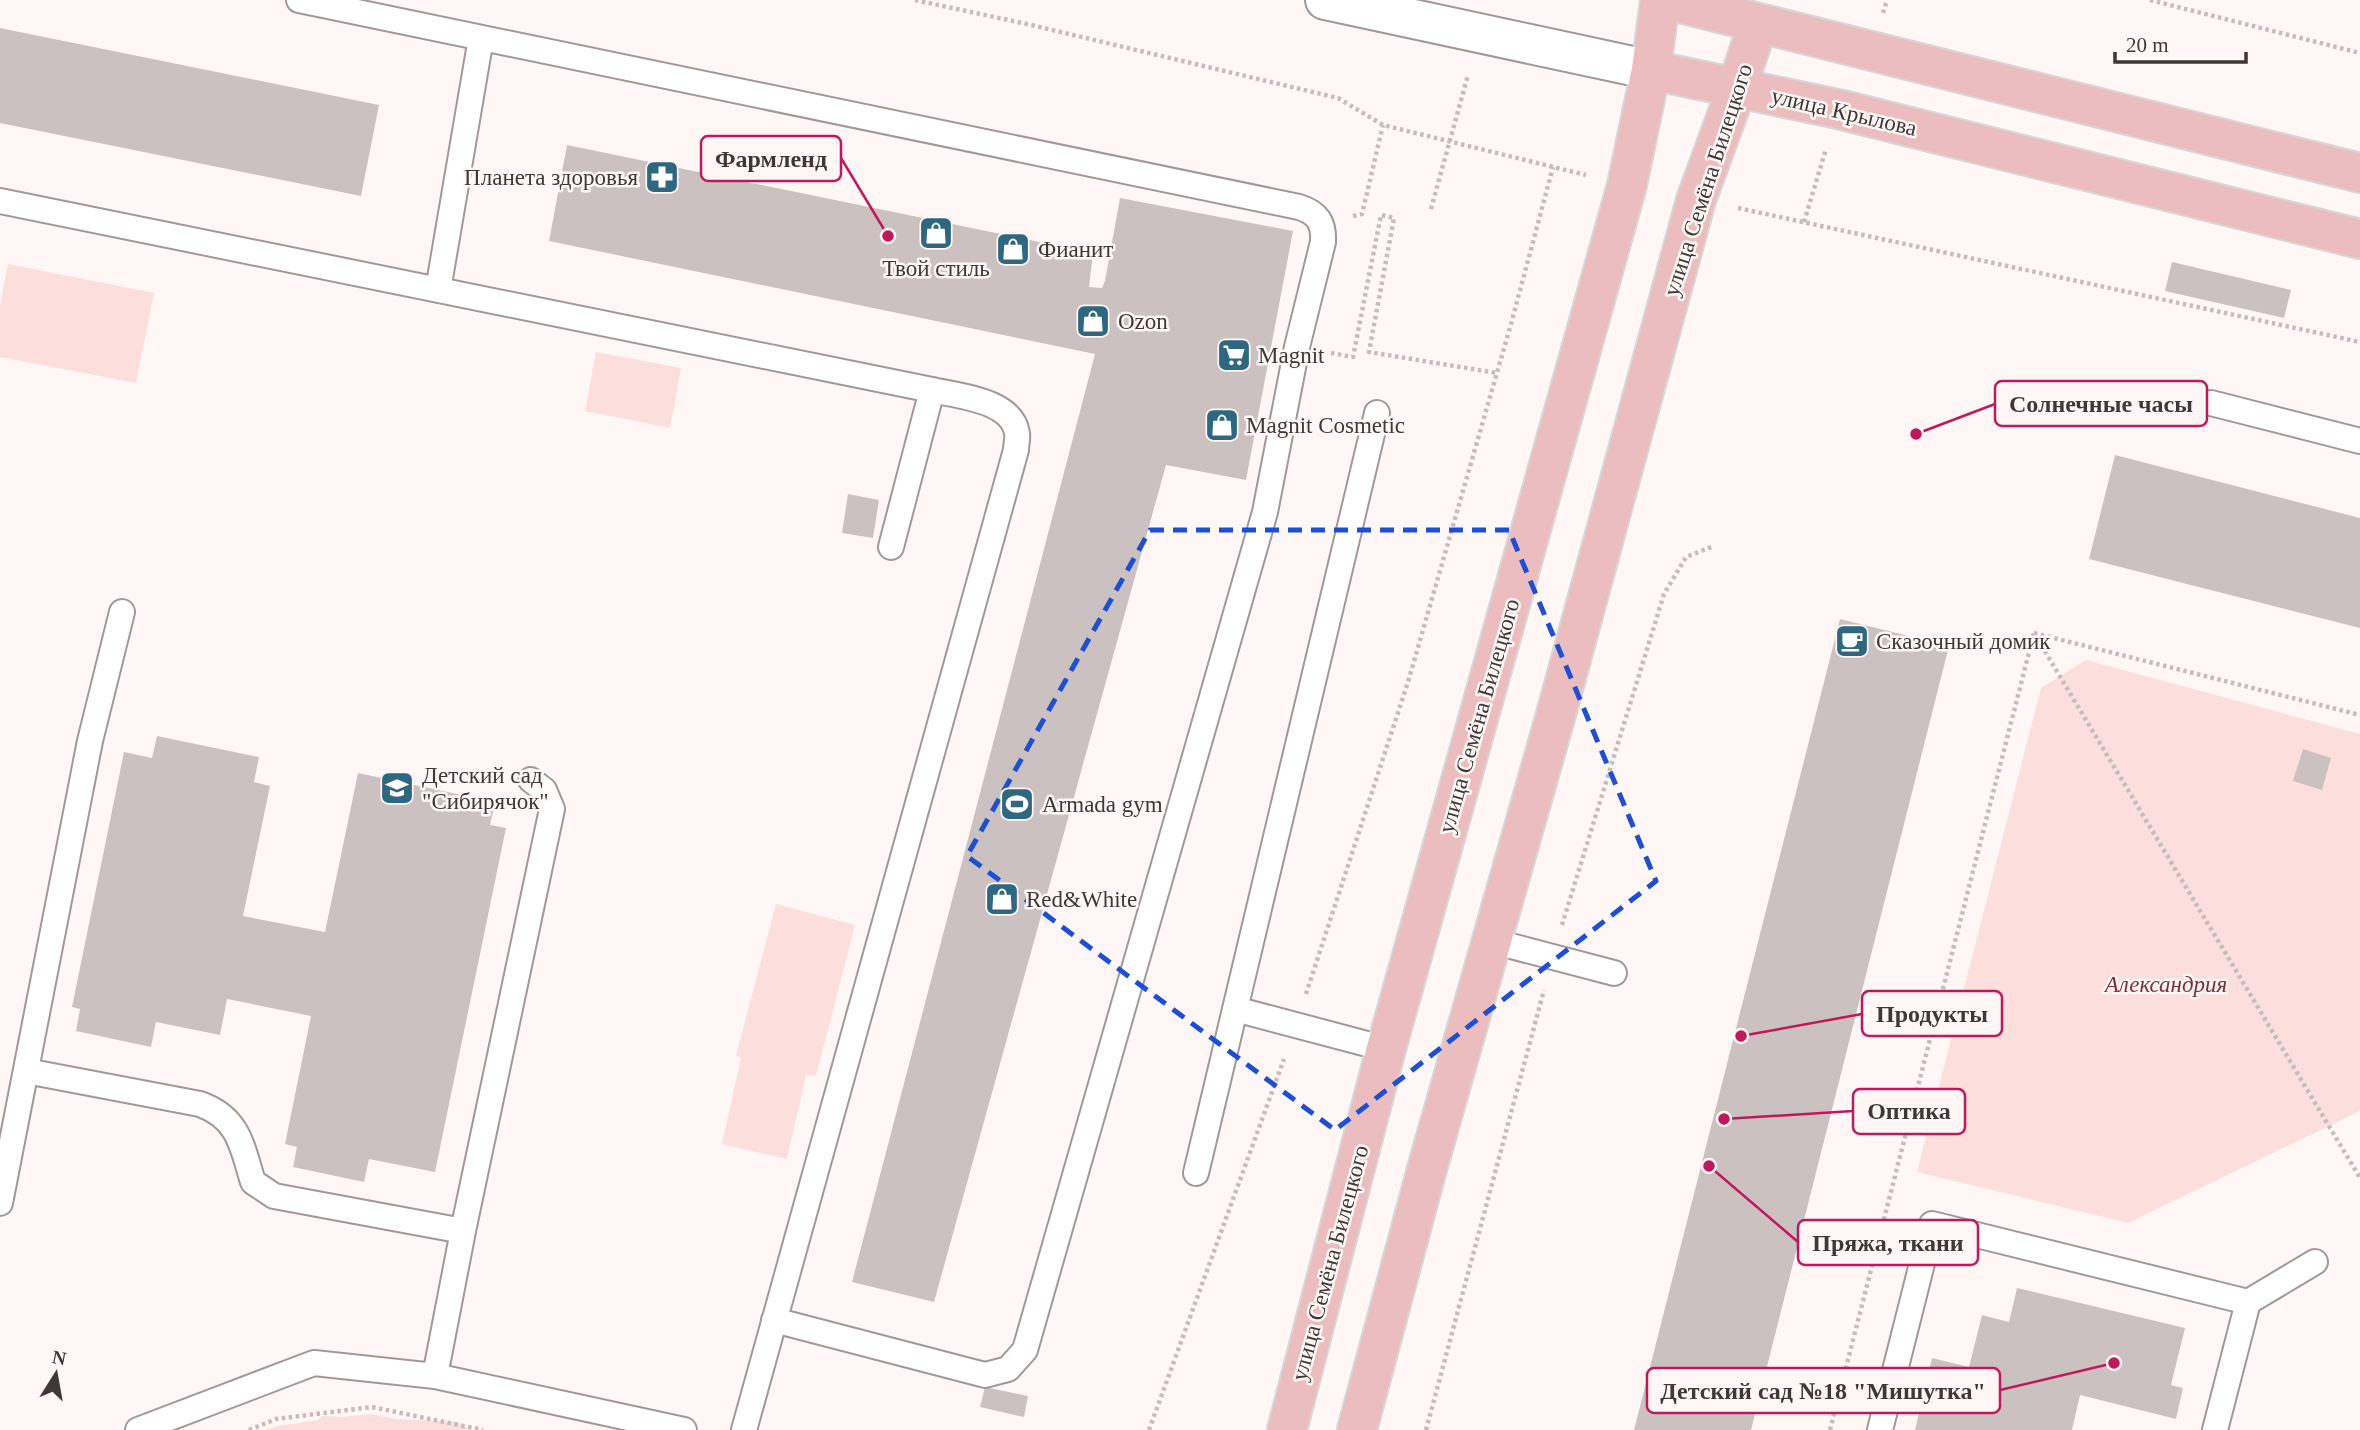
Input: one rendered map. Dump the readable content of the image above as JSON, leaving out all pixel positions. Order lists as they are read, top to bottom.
{
  "streets": {
    "main road": ["улица Крылова", "улица Семёна Билецкого"]
  },
  "crossings": [
    ["улица Крылова", "улица Семёна Билецкого"]
  ],
  "parks": ["Александрия"],
  "places": {
    "pharmacy": ["Планета здоровья"],
    "shop": [
      "Твой стиль",
      "Фианит",
      "Ozon",
      "Magnit Cosmetic",
      "Red&White"
    ],
    "other": [
      "Фармленд",
      "Солнечные часы",
      "Продукты",
      "Оптика",
      "Пряжа, ткани",
      "Детский сад №18 \"Мишутка\""
    ],
    "supermarket": ["Magnit"],
    "cafe": ["Сказочный домик"],
    "school or university": ["Детский сад \"Сибирячок\""],
    "sports": ["Armada gym"]
  },
  "scale_bar": "20 m",
  "north": "top"
}
